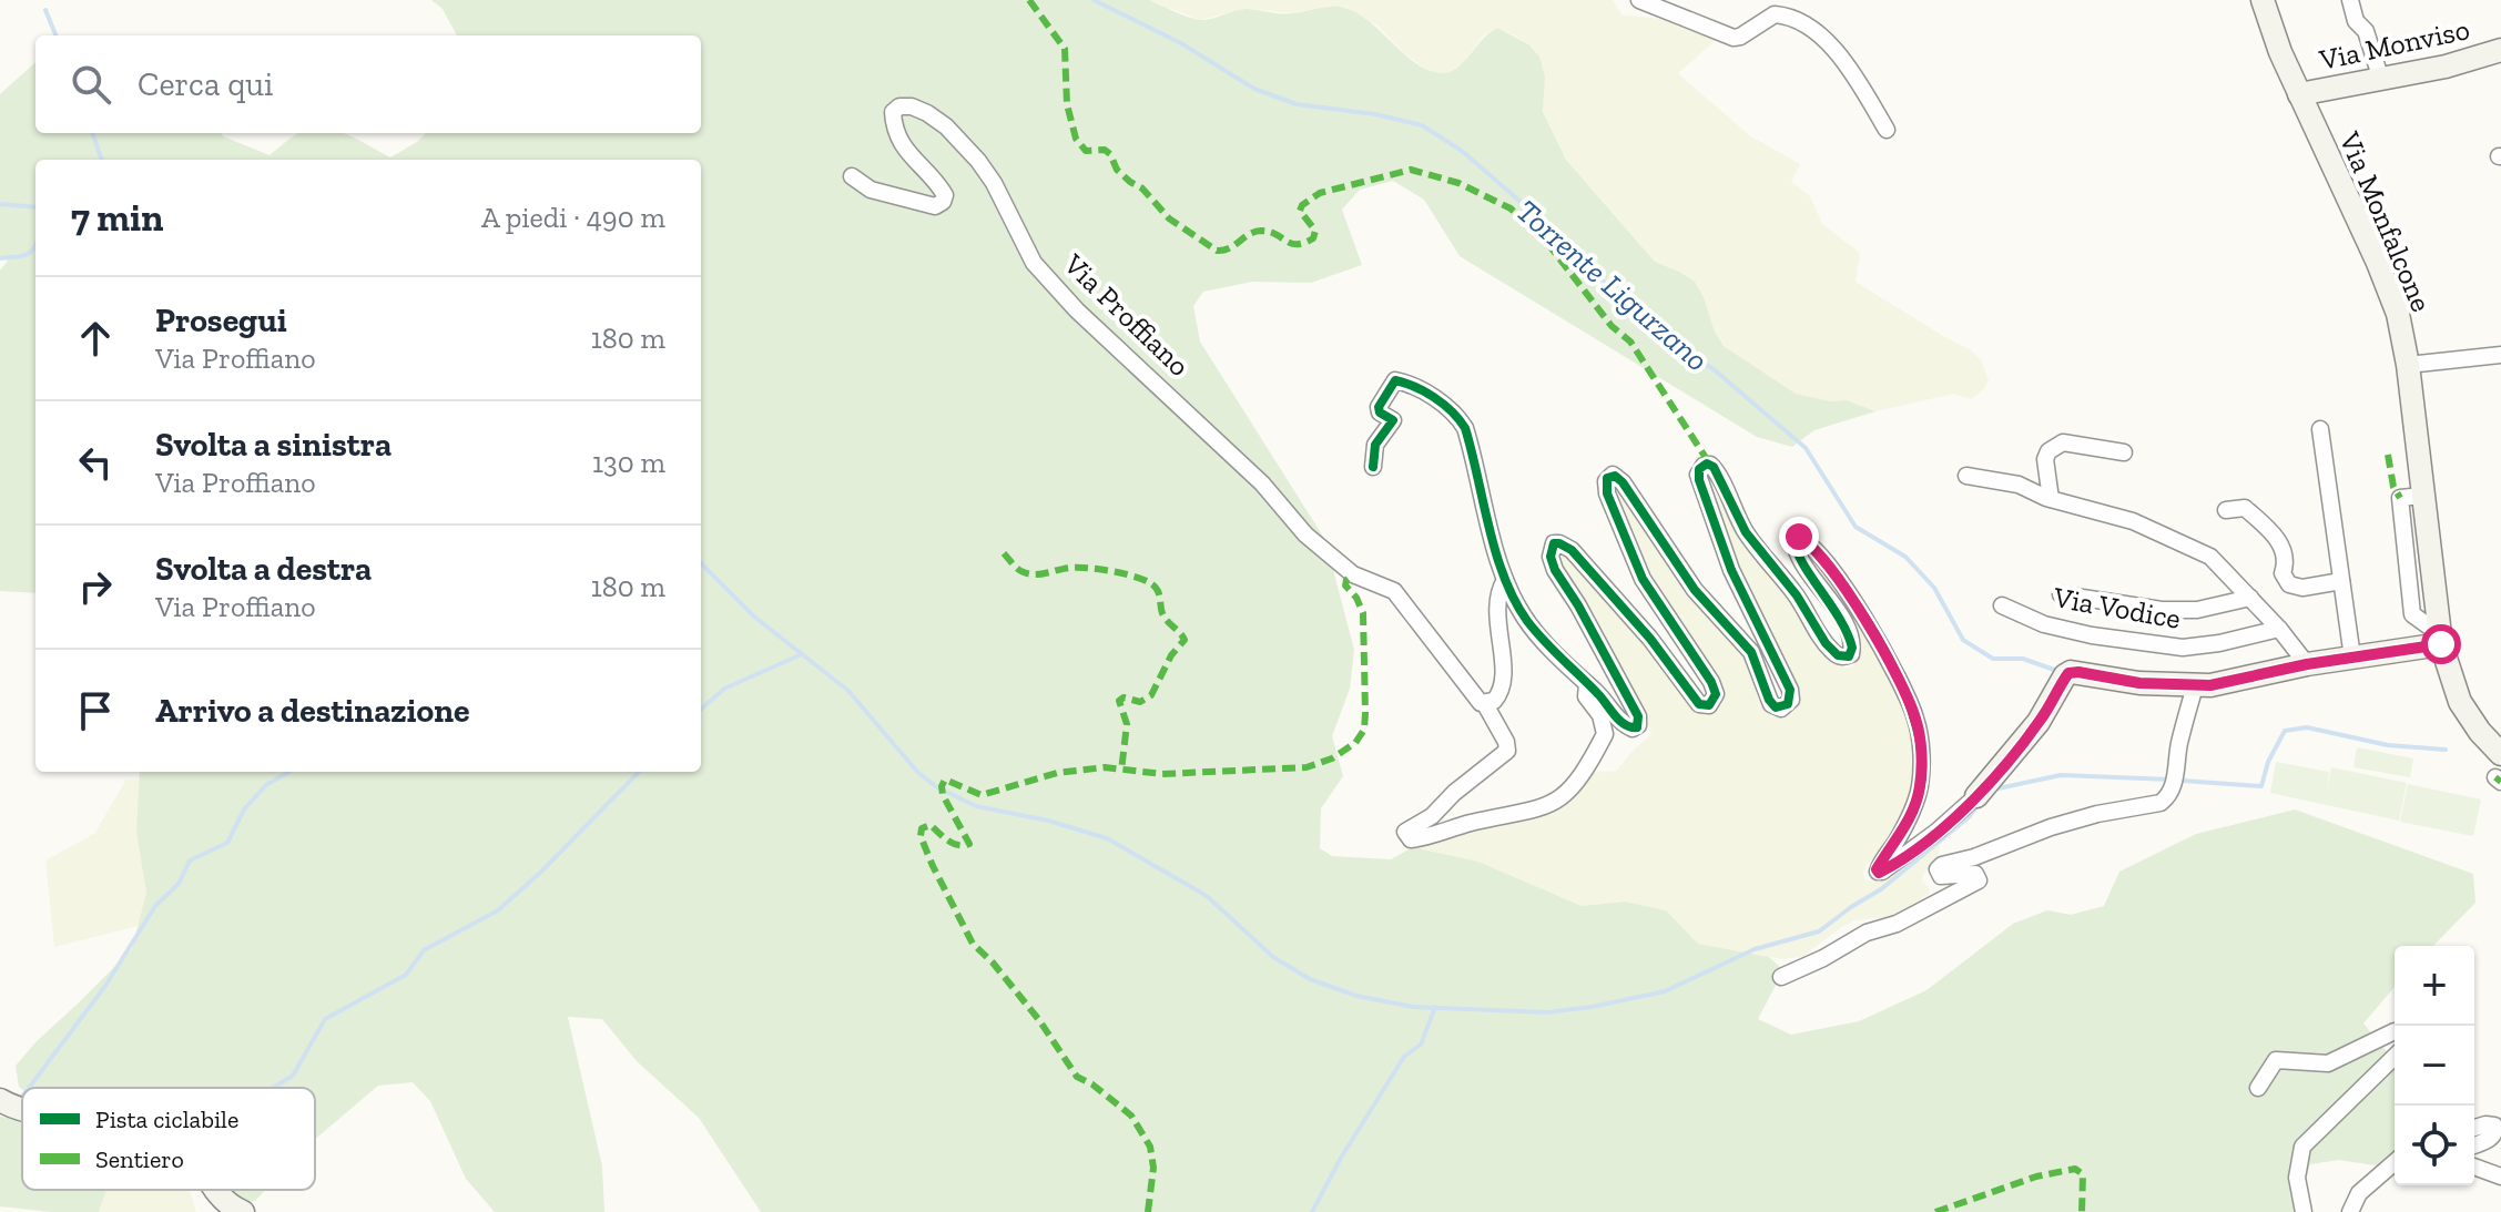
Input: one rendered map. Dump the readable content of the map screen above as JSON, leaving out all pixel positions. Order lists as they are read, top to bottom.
{
  "streets": {
    "street": [
      "Via Monviso",
      "Via Monfalcone",
      "Via Proffiano",
      "Via Vodice"
    ]
  },
  "crossings": [
    ["Via Monviso", "Via Monfalcone"],
    ["Via Monfalcone", "Via Proffiano"]
  ],
  "water": ["Torrente Ligurzano"],
  "legend": ["Pista ciclabile", "Sentiero"],
  "page": {
    "search": "Cerca qui",
    "heading": ["7 min", "A piedi · 490 m"],
    "list": [
      ["Prosegui", "Via Proffiano", "180 m"],
      ["Svolta a sinistra", "Via Proffiano", "130 m"],
      ["Svolta a destra", "Via Proffiano", "180 m"],
      "Arrivo a destinazione"
    ],
    "map_buttons": ["+", "−"]
  }
}
